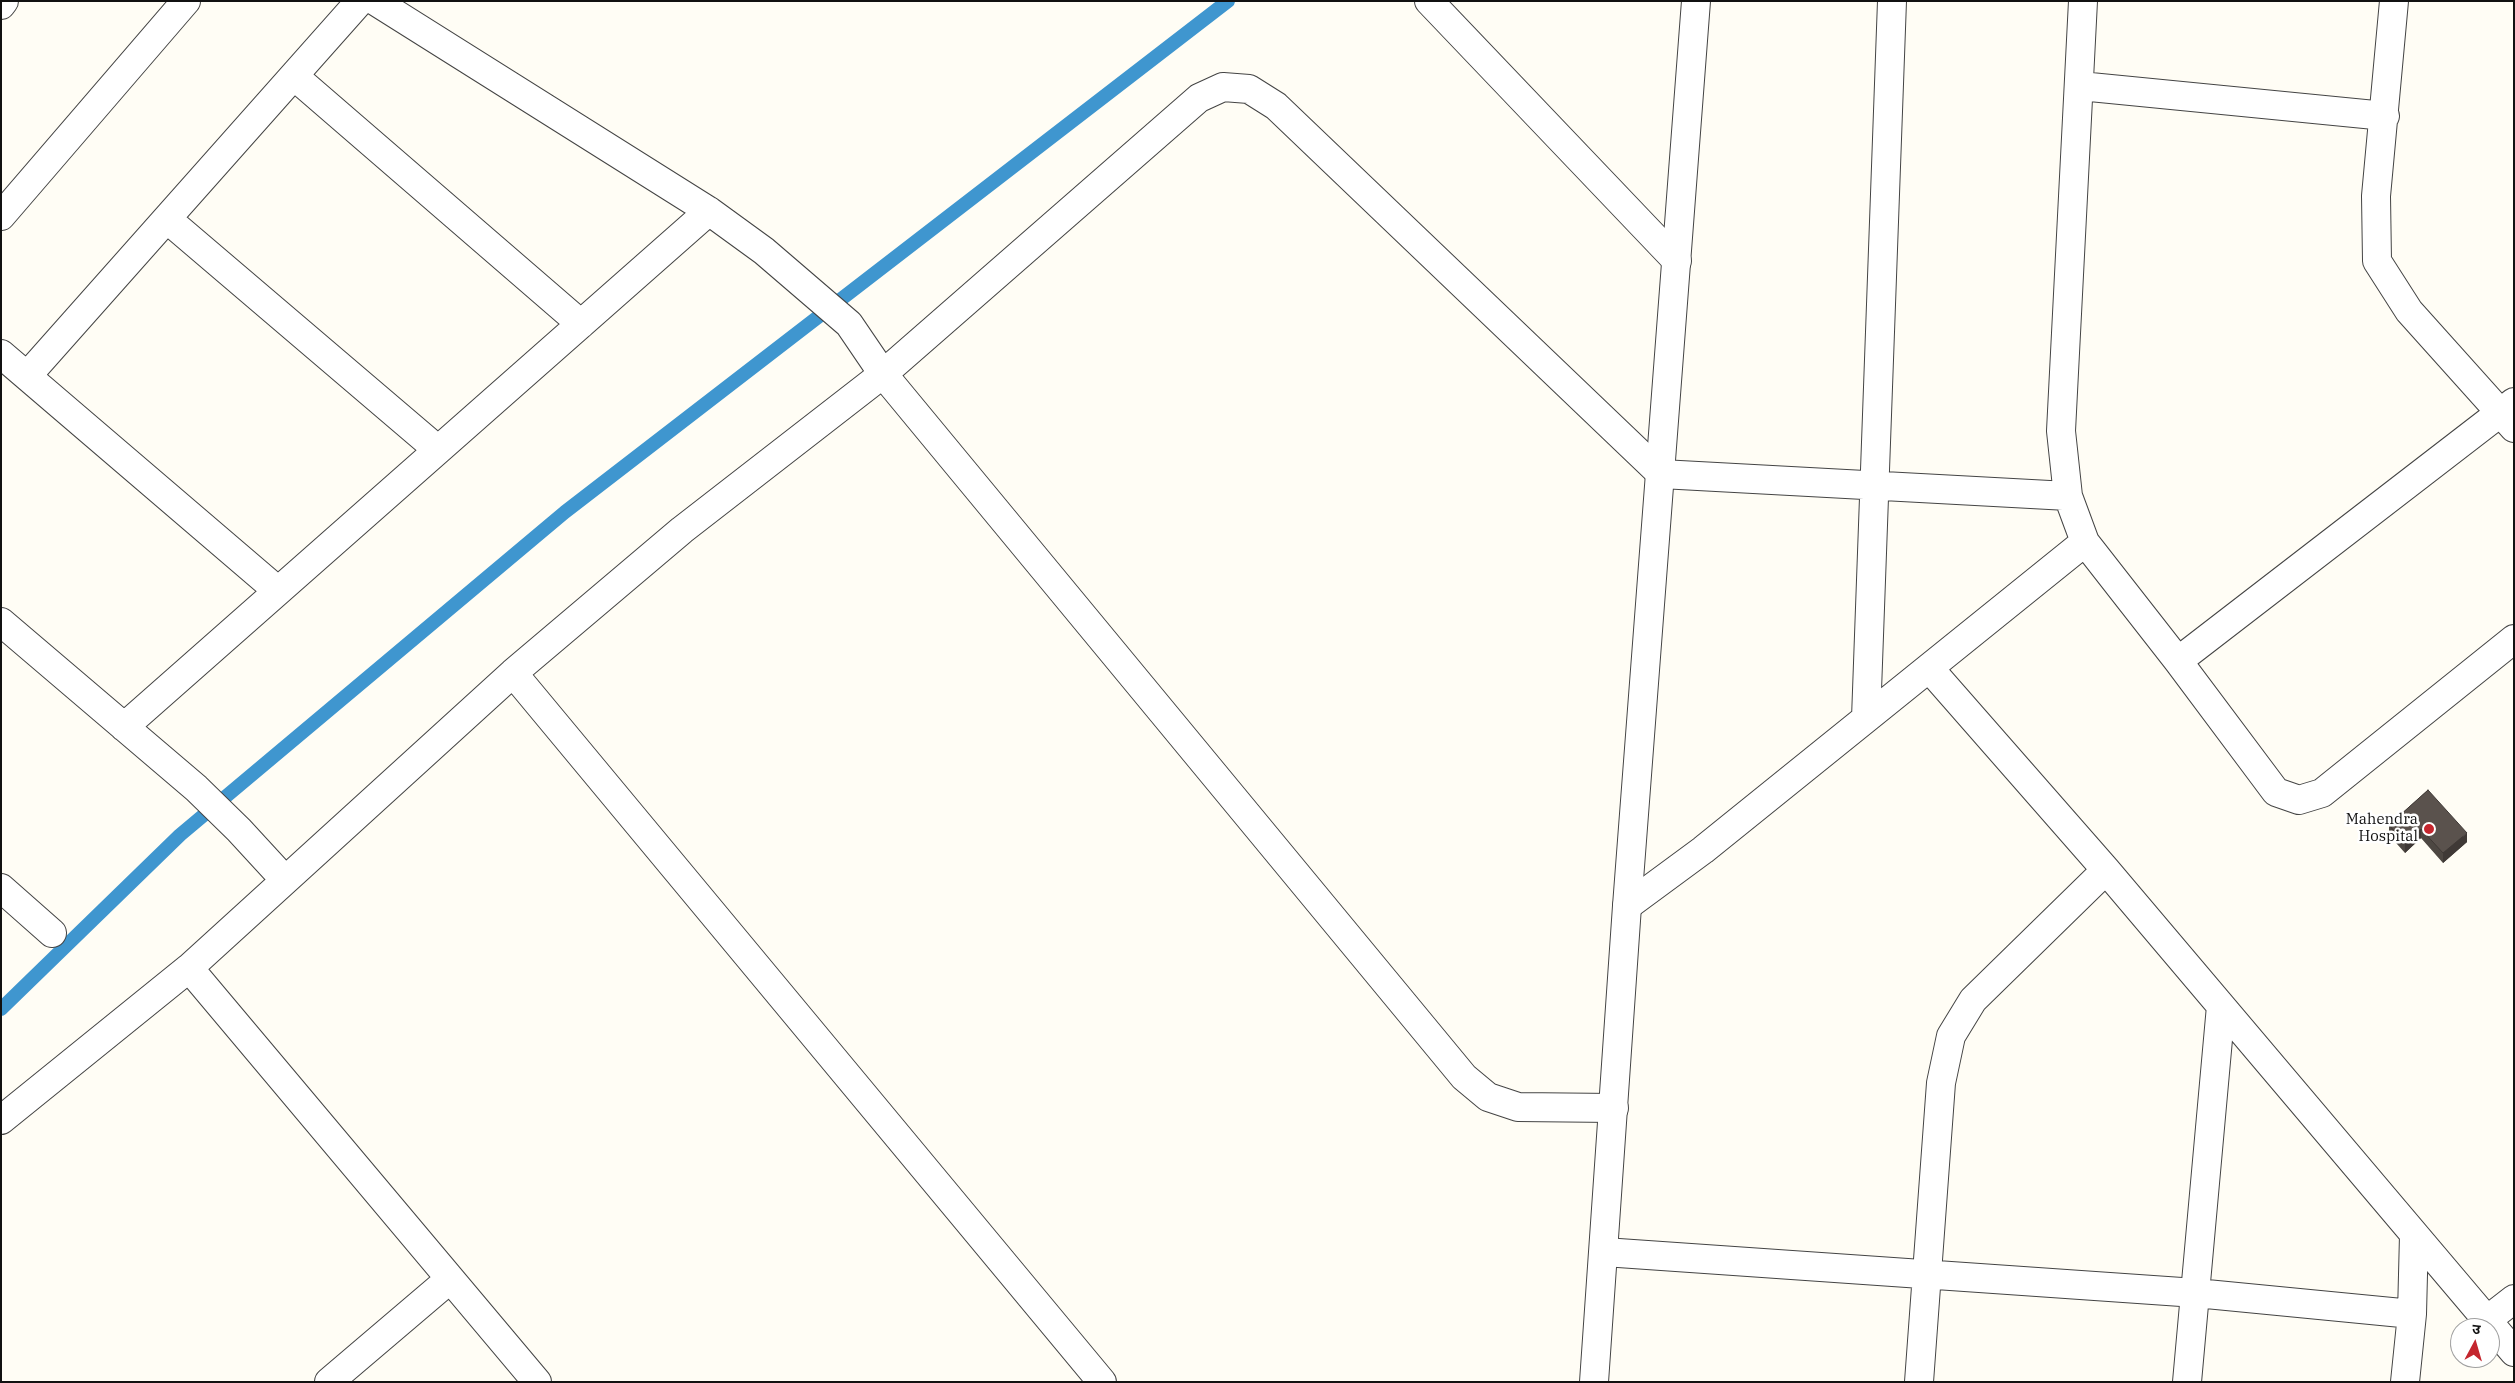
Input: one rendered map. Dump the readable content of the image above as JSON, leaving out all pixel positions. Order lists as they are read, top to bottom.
{
  "places": ["Mahendra Hospital"],
  "north": "top"
}
